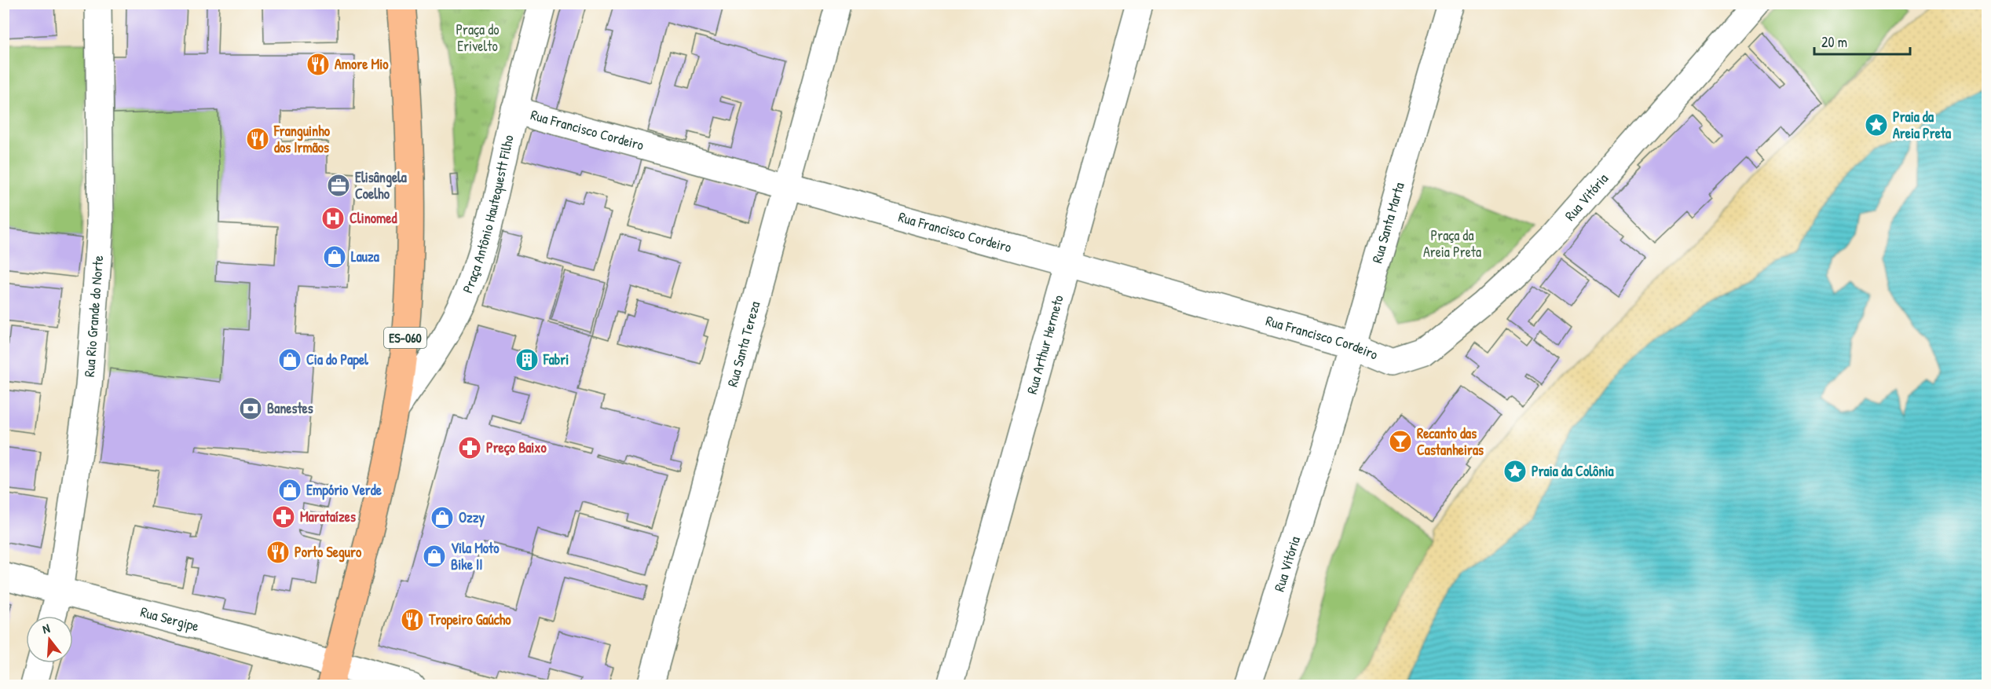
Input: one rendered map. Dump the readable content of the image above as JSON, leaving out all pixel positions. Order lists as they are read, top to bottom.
{
  "streets": {
    "main road": ["ES-060"],
    "street": [
      "Rua Francisco Cordeiro",
      "Rua Vitória",
      "Praça Antônio Hautequestt Filho",
      "Rua Santa Marta",
      "Rua Rio Grande do Norte",
      "Rua Santa Tereza",
      "Rua Arthur Hermeto",
      "Rua Sergipe"
    ]
  },
  "crossings": [
    ["Rua Francisco Cordeiro", "Rua Vitória"],
    ["Rua Francisco Cordeiro", "Praça Antônio Hautequestt Filho"],
    ["Rua Francisco Cordeiro", "Rua Santa Marta"],
    ["Rua Francisco Cordeiro", "Rua Santa Tereza"],
    ["Rua Francisco Cordeiro", "Rua Arthur Hermeto"],
    ["Rua Vitória", "Rua Santa Marta"],
    ["Praça Antônio Hautequestt Filho", "ES-060"],
    ["Rua Rio Grande do Norte", "Rua Sergipe"],
    ["ES-060", "Rua Sergipe"]
  ],
  "parks": ["Praça do Erivelto", "Praça da Areia Preta"],
  "places": {
    "restaurant": [
      "Amore Mio",
      "Franguinho dos Irmãos",
      "Porto Seguro",
      "Tropeiro Gaúcho"
    ],
    "place": ["Praia da Areia Preta", "Praia da Colônia"],
    "office": ["Elisângela Coelho"],
    "hospital": ["Clinomed"],
    "shop": [
      "Lauza",
      "Cia do Papel",
      "Empório Verde",
      "Ozzy",
      "Vila Moto Bike II"
    ],
    "building": ["Fabri"],
    "bank": ["Banestes"],
    "bar": ["Recanto das Castanheiras"],
    "pharmacy": ["Preço Baixo", "Marataízes"]
  },
  "scale_bar": "20 m",
  "north": "top"
}
